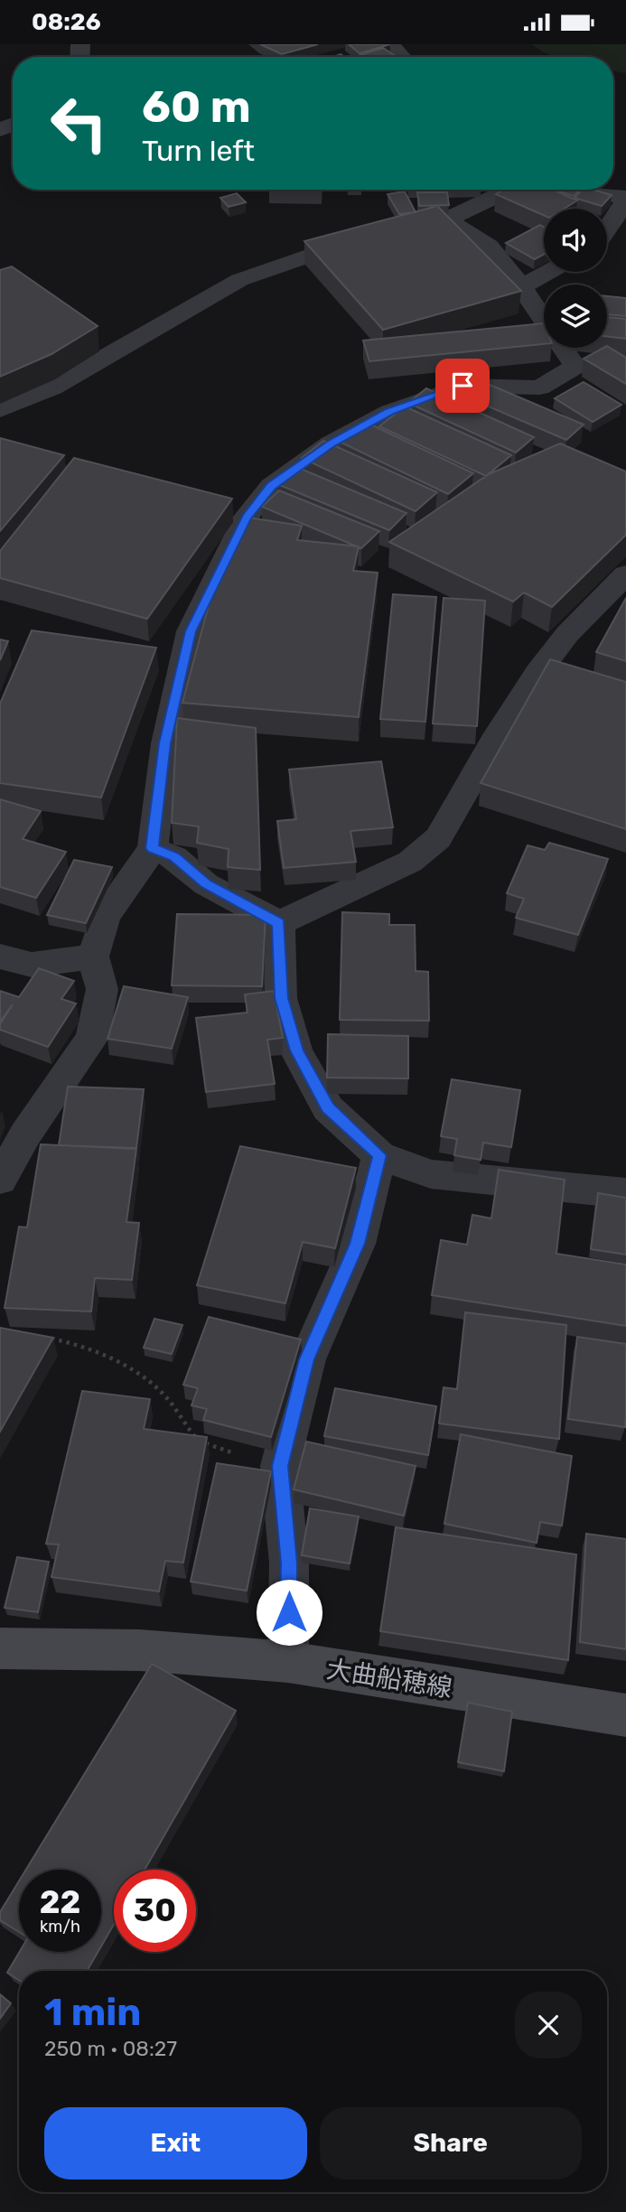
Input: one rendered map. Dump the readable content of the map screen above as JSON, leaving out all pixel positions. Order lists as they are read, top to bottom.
{
  "streets": {
    "main road": ["大曲船穂線"]
  },
  "page": {
    "status": "08:26",
    "turn": ["60 m", "Turn left"],
    "speed": "22 km/h",
    "limit": "30",
    "heading": ["1 min", "250 m · 08:27"],
    "buttons": ["Exit", "Share"]
  }
}
